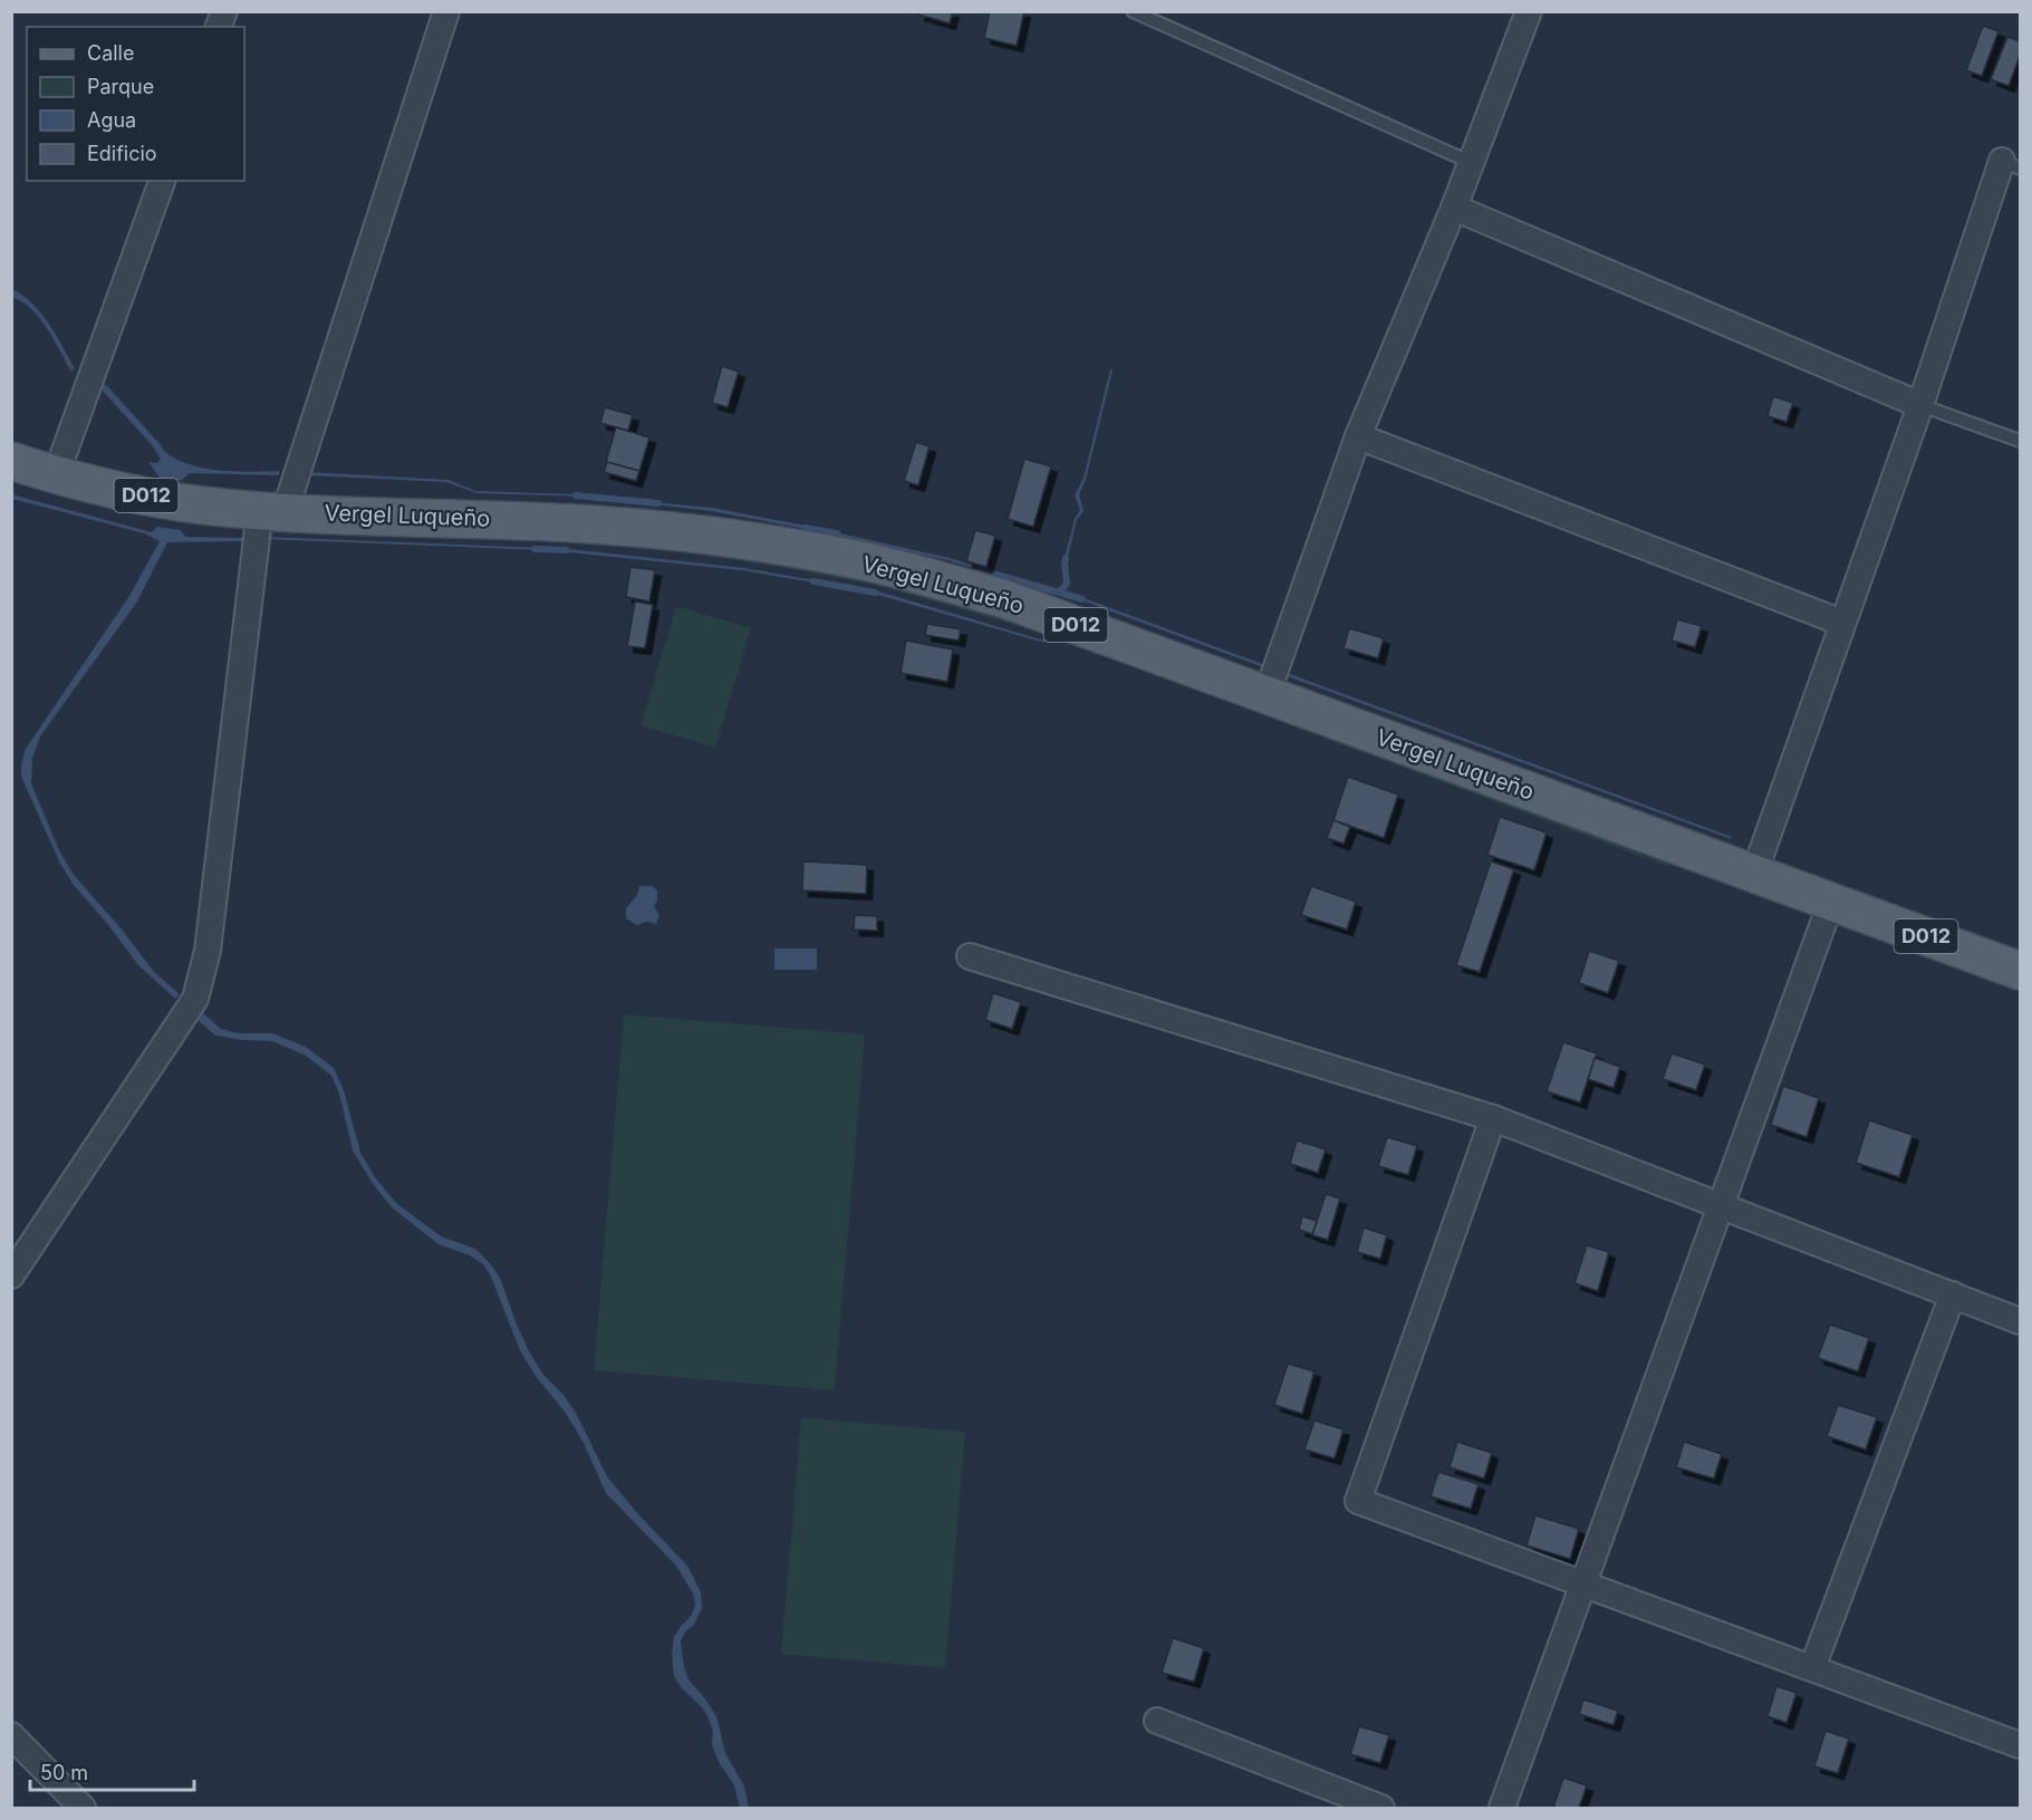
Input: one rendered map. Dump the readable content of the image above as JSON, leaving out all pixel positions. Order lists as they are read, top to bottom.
{
  "streets": {
    "main road": ["D012", "Vergel Luqueño"]
  },
  "legend": [
    "Calle",
    "Parque",
    "Agua",
    "Edificio"
  ],
  "scale_bar": "50 m"
}
